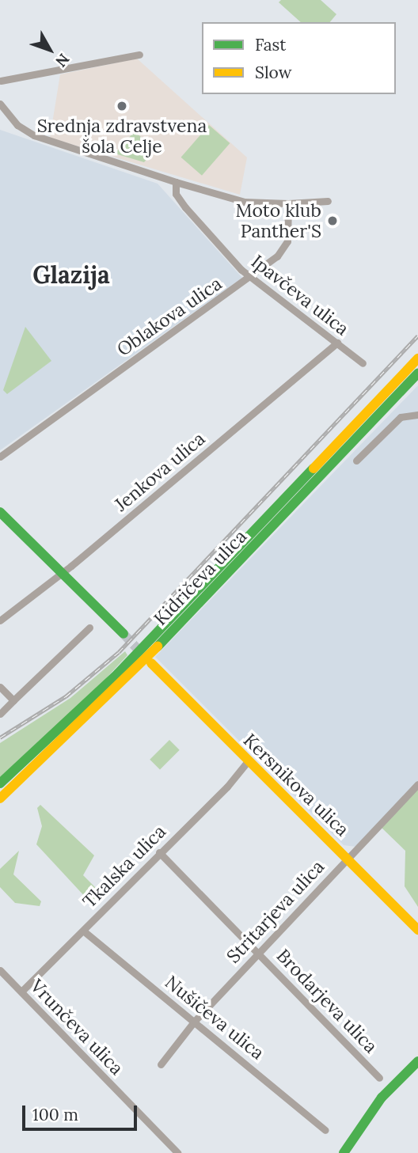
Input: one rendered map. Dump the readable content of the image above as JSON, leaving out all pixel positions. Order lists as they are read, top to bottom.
{
  "streets": {
    "main road": ["Kidričeva ulica", "Kersnikova ulica"],
    "street": [
      "Ipavčeva ulica",
      "Oblakova ulica",
      "Jenkova ulica",
      "Tkalska ulica",
      "Stritarjeva ulica",
      "Brodarjeva ulica",
      "Nušičeva ulica",
      "Vrunčeva ulica"
    ]
  },
  "crossings": [
    ["Ipavčeva ulica", "Oblakova ulica"],
    ["Ipavčeva ulica", "Jenkova ulica"],
    ["Kersnikova ulica", "Tkalska ulica"],
    ["Kersnikova ulica", "Stritarjeva ulica"],
    ["Tkalska ulica", "Brodarjeva ulica"],
    ["Tkalska ulica", "Nušičeva ulica"],
    ["Tkalska ulica", "Vrunčeva ulica"],
    ["Stritarjeva ulica", "Brodarjeva ulica"],
    ["Stritarjeva ulica", "Nušičeva ulica"]
  ],
  "districts": ["Glazija"],
  "places": ["Srednja zdravstvena šola Celje", "Moto klub Panther'S"],
  "legend": ["Fast", "Slow"],
  "scale_bar": "100 m",
  "north": "bottom right"
}
